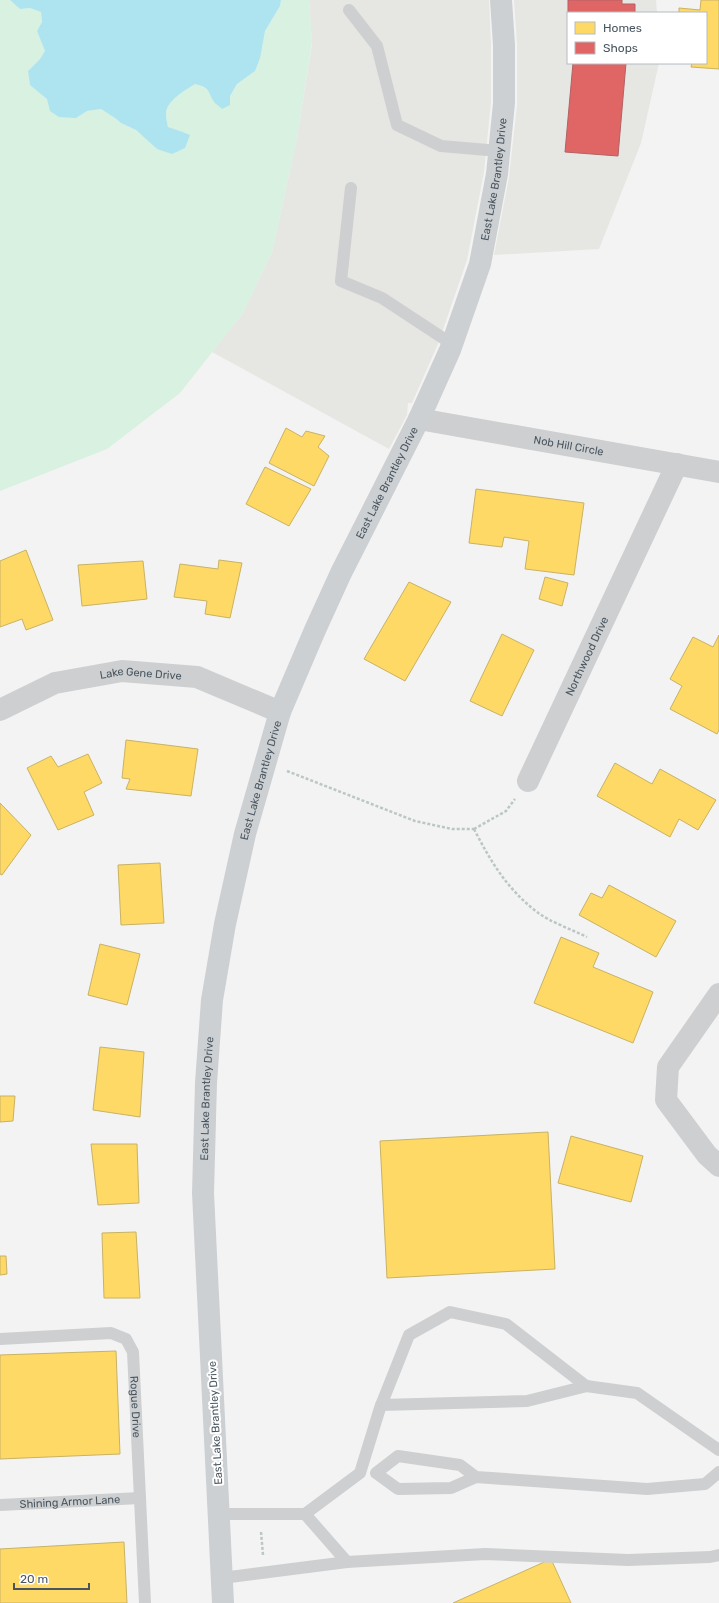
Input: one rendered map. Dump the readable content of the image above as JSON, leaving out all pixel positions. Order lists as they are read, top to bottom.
{
  "streets": {
    "street": [
      "East Lake Brantley Drive",
      "Nob Hill Circle",
      "Northwood Drive",
      "Lake Gene Drive"
    ],
    "lane": ["Rogue Drive", "Shining Armor Lane"]
  },
  "crossings": [
    ["East Lake Brantley Drive", "Nob Hill Circle"],
    ["East Lake Brantley Drive", "Lake Gene Drive"],
    ["Nob Hill Circle", "Northwood Drive"],
    ["Rogue Drive", "Shining Armor Lane"]
  ],
  "legend": ["Homes", "Shops"],
  "scale_bar": "20 m"
}
